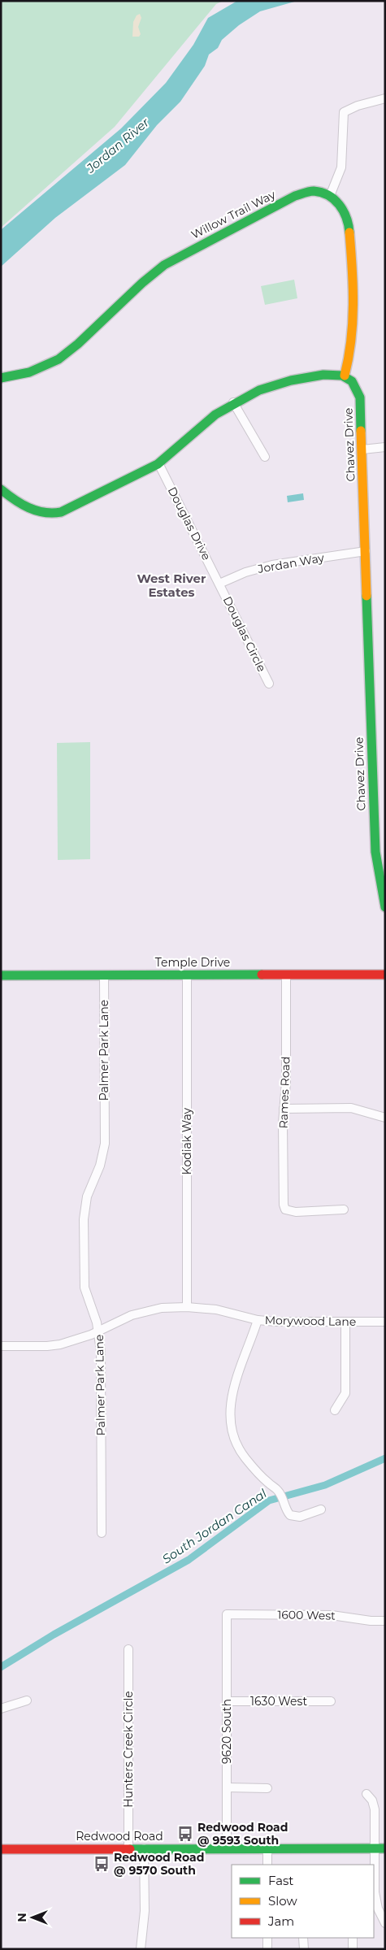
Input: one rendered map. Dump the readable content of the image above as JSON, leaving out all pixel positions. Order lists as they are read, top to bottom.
{
  "streets": {
    "street": [
      "Willow Trail Way",
      "Chavez Drive",
      "Douglas Drive",
      "Jordan Way",
      "Douglas Circle",
      "Temple Drive",
      "Palmer Park Lane",
      "Rames Road",
      "Kodiak Way",
      "Morywood Lane",
      "1600 West",
      "1630 West",
      "9620 South",
      "Hunters Creek Circle",
      "Redwood Road"
    ]
  },
  "crossings": [
    ["Chavez Drive", "Jordan Way"],
    ["Douglas Drive", "Jordan Way"],
    ["Douglas Drive", "Douglas Circle"],
    ["Jordan Way", "Douglas Circle"],
    ["Temple Drive", "Palmer Park Lane"],
    ["Temple Drive", "Rames Road"],
    ["Temple Drive", "Kodiak Way"],
    ["Palmer Park Lane", "Morywood Lane"],
    ["Kodiak Way", "Morywood Lane"],
    ["1600 West", "9620 South"],
    ["1630 West", "9620 South"],
    ["9620 South", "Redwood Road"],
    ["Hunters Creek Circle", "Redwood Road"]
  ],
  "districts": ["West River Estates"],
  "water": ["Jordan River", "South Jordan Canal"],
  "places": {
    "bus stop": ["Redwood Road @ 9593 South", "Redwood Road @ 9570 South"]
  },
  "legend": ["Fast", "Slow", "Jam"],
  "north": "left"
}
